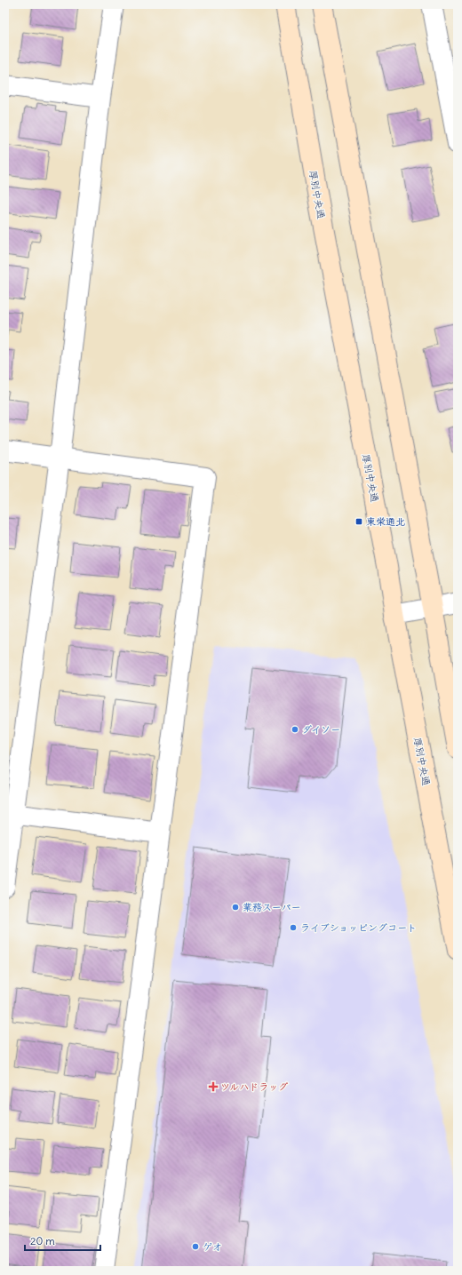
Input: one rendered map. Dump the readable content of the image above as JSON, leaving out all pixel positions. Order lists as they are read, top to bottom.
{
  "streets": {
    "main road": ["厚別中央通"]
  },
  "places": {
    "transit": ["東栄通北"],
    "other": [
      "ダイソー",
      "業務スーパー",
      "ライブショッピングコート",
      "ゲオ"
    ],
    "health": ["ツルハドラッグ"]
  },
  "scale_bar": "20 m"
}
